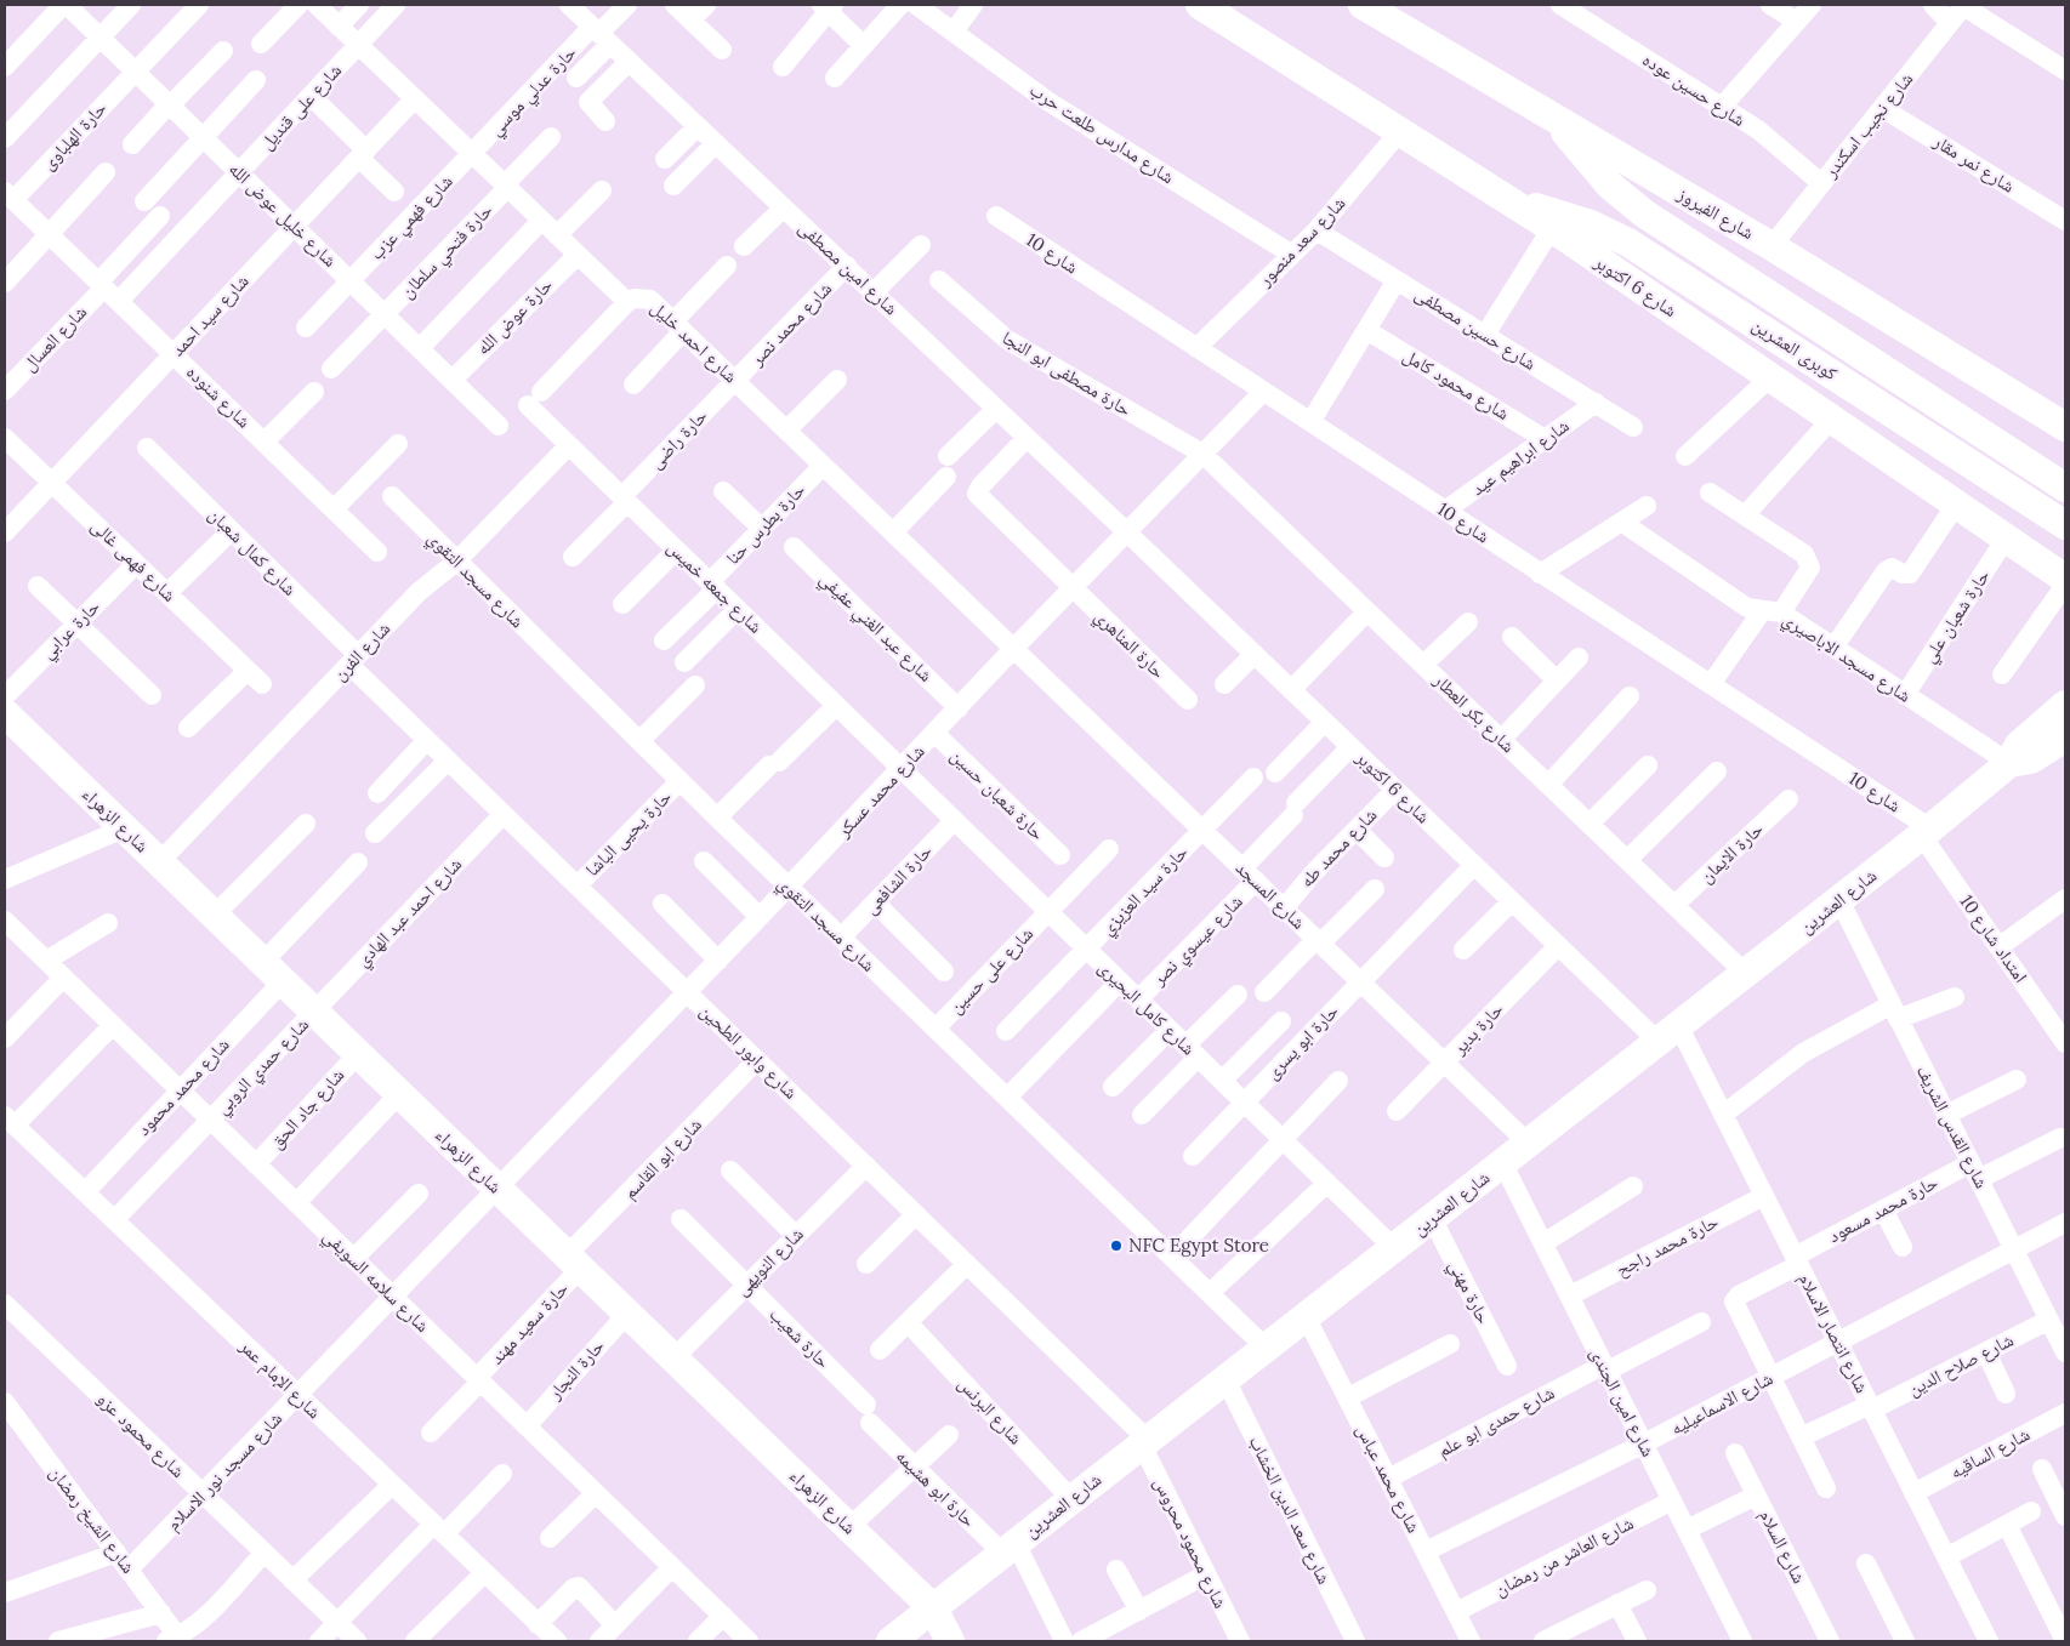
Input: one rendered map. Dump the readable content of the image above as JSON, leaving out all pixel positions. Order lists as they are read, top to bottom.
{
  "streets": {
    "main road": [
      "شارع الفيروز",
      "شارع 6 اكتوبر",
      "كوبرى العشرين",
      "شارع الزهراء",
      "شارع العشرين"
    ],
    "street": [
      "شارع حسين عوده",
      "حارة عدلي موسي",
      "شارع على قنديل",
      "شارع نجيب اسكندر",
      "شارع مدارس طلعت حرب",
      "حارة الهلباوى",
      "شارع نمر مقار",
      "شارع خليل عوض الله",
      "شارع فهمي عزب",
      "شارع سعد منصور",
      "حارة فتحي سلطان",
      "شارع 10",
      "شارع امين مصطفى",
      "شارع سيد احمد",
      "حارة عوض الله",
      "شارع محمد نصر",
      "شارع حسين مصطفى",
      "شارع العسال",
      "شارع احمد خليل",
      "حارة مصطفى ابو النجا",
      "شارع محمود كامل",
      "شارع شنوده",
      "حارة راضى",
      "شارع ابراهيم عيد",
      "حارة بطرس حنا",
      "شارع كمال شعبان",
      "شارع فهمى غالى",
      "شارع مسجد التقوي",
      "شارع جمعه خميس",
      "حارة شعبان علي",
      "شارع عبد الغني عفيفي",
      "حارة عرابي",
      "حارة المناهري",
      "شارع الفرن",
      "شارع مسجد الاباصيري",
      "شارع بكر العطار",
      "شارع محمد عسكر",
      "حارة شعبان حسين",
      "حارة يحيى الباشا",
      "شارع محمد طه",
      "حارة الايمان",
      "حارة الشافعى",
      "حارة سيد العزيزي",
      "شارع المسجد",
      "شارع احمد عبد الهادي",
      "امتداد شارع 10",
      "شارع عيسوي نصر",
      "شارع على حسين",
      "شارع كامل البحيرى",
      "حارة بدير",
      "حارة ابو يسرى",
      "شارع وابور الطحين",
      "شارع حمدي الروبي",
      "شارع محمد محمود",
      "شارع جاد الحق",
      "شارع القدس الشريف",
      "شارع ابو القاسم",
      "حارة محمد مسعود",
      "حارة محمد راجح",
      "شارع النويهى",
      "شارع سلامه السويفي",
      "حارة مهني",
      "حارة سعيد مهند",
      "شارع انتصار الاسلام",
      "حارة شعيب",
      "شارع صلاح الدين",
      "حارة النجار",
      "شارع الإمام عمر",
      "شارع امين الجندى",
      "شارع الاسماعيليه",
      "شارع البرنس",
      "شارع حمدى ابو علم",
      "شارع محمود عزو",
      "شارع الساقيه",
      "شارع مسجد نور الاسلام",
      "شارع محمد عباس",
      "حارة ابو هشيمه",
      "شارع سعد الدين الخشاب",
      "شارع الشيخ رمضان",
      "شارع محمود محروس",
      "شارع السلام",
      "شارع العاشر من رمضان"
    ]
  },
  "crossings": [
    ["شارع حسين عوده", "شارع نجيب اسكندر"],
    ["حارة عدلي موسي", "شارع فهمي عزب"],
    ["حارة عدلي موسي", "شارع امين مصطفى"],
    ["حارة عدلي موسي", "شارع احمد خليل"],
    ["شارع على قنديل", "شارع خليل عوض الله"],
    ["شارع على قنديل", "شارع العسال"],
    ["شارع على قنديل", "شارع احمد خليل"],
    ["شارع على قنديل", "شارع شنوده"],
    ["شارع نجيب اسكندر", "شارع نمر مقار"],
    ["شارع نجيب اسكندر", "شارع الفيروز"],
    ["شارع مدارس طلعت حرب", "شارع سعد منصور"],
    ["حارة الهلباوى", "شارع خليل عوض الله"],
    ["حارة الهلباوى", "شارع شنوده"],
    ["شارع الفيروز", "كوبرى العشرين"],
    ["شارع خليل عوض الله", "شارع فهمي عزب"],
    ["شارع خليل عوض الله", "حارة فتحي سلطان"],
    ["شارع خليل عوض الله", "شارع سيد احمد"],
    ["شارع خليل عوض الله", "حارة عوض الله"],
    ["شارع فهمي عزب", "شارع احمد خليل"],
    ["شارع سعد منصور", "شارع 10"],
    ["شارع سعد منصور", "شارع 6 اكتوبر"],
    ["شارع سعد منصور", "شارع حسين مصطفى"],
    ["حارة فتحي سلطان", "شارع احمد خليل"],
    ["شارع 10", "شارع ابراهيم عيد"],
    ["شارع 10", "شارع محمد عسكر"],
    ["شارع 10", "شارع العشرين"],
    ["شارع 10", "امتداد شارع 10"],
    ["شارع امين مصطفى", "شارع 6 اكتوبر"],
    ["شارع امين مصطفى", "شارع محمد نصر"],
    ["شارع امين مصطفى", "حارة المناهري"],
    ["شارع امين مصطفى", "شارع محمد عسكر"],
    ["شارع 6 اكتوبر", "كوبرى العشرين"],
    ["شارع 6 اكتوبر", "حارة شعبان علي"],
    ["شارع 6 اكتوبر", "شارع محمد عسكر"],
    ["شارع 6 اكتوبر", "شارع محمد طه"],
    ["شارع 6 اكتوبر", "شارع العشرين"],
    ["شارع 6 اكتوبر", "شارع عيسوي نصر"],
    ["شارع 6 اكتوبر", "حارة بدير"],
    ["شارع 6 اكتوبر", "حارة ابو يسرى"],
    ["شارع 6 اكتوبر", "شارع انتصار الاسلام"],
    ["شارع سيد احمد", "شارع احمد خليل"],
    ["شارع سيد احمد", "شارع شنوده"],
    ["شارع سيد احمد", "شارع فهمى غالى"],
    ["حارة عوض الله", "شارع احمد خليل"],
    ["شارع محمد نصر", "شارع احمد خليل"],
    ["شارع محمد نصر", "حارة راضى"],
    ["شارع حسين مصطفى", "شارع ابراهيم عيد"],
    ["شارع العسال", "شارع شنوده"],
    ["شارع احمد خليل", "حارة راضى"],
    ["شارع احمد خليل", "حارة بطرس حنا"],
    ["شارع احمد خليل", "شارع جمعه خميس"],
    ["شارع احمد خليل", "شارع محمد عسكر"],
    ["شارع احمد خليل", "شارع المسجد"],
    ["حارة مصطفى ابو النجا", "شارع بكر العطار"],
    ["حارة مصطفى ابو النجا", "شارع محمد عسكر"],
    ["شارع محمود كامل", "شارع ابراهيم عيد"],
    ["حارة راضى", "شارع جمعه خميس"],
    ["حارة بطرس حنا", "شارع جمعه خميس"],
    ["شارع كمال شعبان", "شارع الفرن"],
    ["شارع كمال شعبان", "شارع وابور الطحين"],
    ["شارع فهمى غالى", "حارة عرابي"],
    ["شارع مسجد التقوي", "شارع الفرن"],
    ["شارع مسجد التقوي", "شارع محمد عسكر"],
    ["شارع مسجد التقوي", "حارة يحيى الباشا"],
    ["شارع مسجد التقوي", "حارة الشافعى"],
    ["شارع مسجد التقوي", "شارع العشرين"],
    ["شارع مسجد التقوي", "شارع على حسين"],
    ["شارع جمعه خميس", "شارع الفرن"],
    ["شارع جمعه خميس", "شارع محمد عسكر"],
    ["شارع جمعه خميس", "شارع كامل البحيرى"],
    ["حارة شعبان علي", "شارع مسجد الاباصيري"],
    ["شارع عبد الغني عفيفي", "شارع محمد عسكر"],
    ["حارة المناهري", "شارع محمد عسكر"],
    ["شارع الفرن", "شارع الزهراء"],
    ["شارع الفرن", "شارع وابور الطحين"],
    ["شارع مسجد الاباصيري", "شارع العشرين"],
    ["شارع بكر العطار", "شارع محمد عسكر"],
    ["شارع بكر العطار", "حارة الايمان"],
    ["شارع بكر العطار", "شارع العشرين"],
    ["شارع محمد عسكر", "حارة شعبان حسين"],
    ["شارع محمد عسكر", "شارع الزهراء"],
    ["شارع محمد عسكر", "شارع المسجد"],
    ["شارع محمد عسكر", "شارع كامل البحيرى"],
    ["شارع محمد عسكر", "شارع وابور الطحين"],
    ["شارع محمد عسكر", "شارع مسجد نور الاسلام"],
    ["شارع الزهراء", "شارع العشرين"],
    ["شارع الزهراء", "شارع احمد عبد الهادي"],
    ["شارع الزهراء", "شارع حمدي الروبي"],
    ["شارع الزهراء", "شارع محمد محمود"],
    ["شارع الزهراء", "شارع جاد الحق"],
    ["شارع الزهراء", "شارع ابو القاسم"],
    ["شارع الزهراء", "شارع النويهى"],
    ["شارع الزهراء", "حارة سعيد مهند"],
    ["شارع الزهراء", "حارة النجار"],
    ["شارع الزهراء", "شارع مسجد نور الاسلام"],
    ["حارة يحيى الباشا", "شارع وابور الطحين"],
    ["شارع محمد طه", "شارع المسجد"],
    ["حارة الشافعى", "شارع كامل البحيرى"],
    ["حارة سيد العزيزي", "شارع المسجد"],
    ["حارة سيد العزيزي", "شارع كامل البحيرى"],
    ["شارع المسجد", "شارع العشرين"],
    ["شارع المسجد", "شارع عيسوي نصر"],
    ["شارع المسجد", "حارة بدير"],
    ["شارع المسجد", "حارة ابو يسرى"],
    ["شارع العشرين", "امتداد شارع 10"],
    ["شارع العشرين", "شارع كامل البحيرى"],
    ["شارع العشرين", "شارع وابور الطحين"],
    ["شارع العشرين", "شارع القدس الشريف"],
    ["شارع العشرين", "حارة مهني"],
    ["شارع العشرين", "شارع انتصار الاسلام"],
    ["شارع العشرين", "شارع امين الجندى"],
    ["شارع العشرين", "شارع البرنس"],
    ["شارع العشرين", "شارع محمد عباس"],
    ["شارع العشرين", "حارة ابو هشيمه"],
    ["شارع العشرين", "شارع سعد الدين الخشاب"],
    ["شارع العشرين", "شارع محمود محروس"],
    ["شارع احمد عبد الهادي", "شارع وابور الطحين"],
    ["شارع احمد عبد الهادي", "شارع حمدي الروبي"],
    ["شارع عيسوي نصر", "شارع كامل البحيرى"],
    ["شارع على حسين", "شارع كامل البحيرى"],
    ["شارع كامل البحيرى", "حارة ابو يسرى"],
    ["شارع وابور الطحين", "شارع ابو القاسم"],
    ["شارع وابور الطحين", "شارع النويهى"],
    ["شارع وابور الطحين", "شارع محمود محروس"],
    ["شارع حمدي الروبي", "شارع سلامه السويفي"],
    ["شارع حمدي الروبي", "شارع الإمام عمر"],
    ["شارع محمد محمود", "شارع سلامه السويفي"],
    ["شارع محمد محمود", "شارع الإمام عمر"],
    ["شارع جاد الحق", "شارع سلامه السويفي"],
    ["شارع القدس الشريف", "حارة محمد مسعود"],
    ["شارع القدس الشريف", "شارع صلاح الدين"],
    ["شارع القدس الشريف", "شارع الاسماعيليه"],
    ["شارع ابو القاسم", "حارة سعيد مهند"],
    ["حارة محمد مسعود", "شارع انتصار الاسلام"],
    ["حارة محمد مسعود", "شارع الاسماعيليه"],
    ["حارة محمد راجح", "شارع انتصار الاسلام"],
    ["حارة محمد راجح", "شارع امين الجندى"],
    ["شارع النويهى", "حارة شعيب"],
    ["شارع سلامه السويفي", "حارة سعيد مهند"],
    ["شارع سلامه السويفي", "حارة النجار"],
    ["شارع سلامه السويفي", "شارع مسجد نور الاسلام"],
    ["شارع انتصار الاسلام", "شارع صلاح الدين"],
    ["شارع انتصار الاسلام", "شارع الاسماعيليه"],
    ["شارع انتصار الاسلام", "شارع الساقيه"],
    ["حارة شعيب", "حارة ابو هشيمه"],
    ["شارع الإمام عمر", "شارع مسجد نور الاسلام"],
    ["شارع امين الجندى", "شارع الاسماعيليه"],
    ["شارع امين الجندى", "شارع حمدى ابو علم"],
    ["شارع امين الجندى", "شارع العاشر من رمضان"],
    ["شارع الاسماعيليه", "شارع محمد عباس"],
    ["شارع حمدى ابو علم", "شارع محمد عباس"],
    ["شارع محمود عزو", "شارع مسجد نور الاسلام"],
    ["شارع مسجد نور الاسلام", "شارع الشيخ رمضان"],
    ["شارع محمد عباس", "شارع العاشر من رمضان"]
  ],
  "places": ["NFC Egypt Store"]
}
